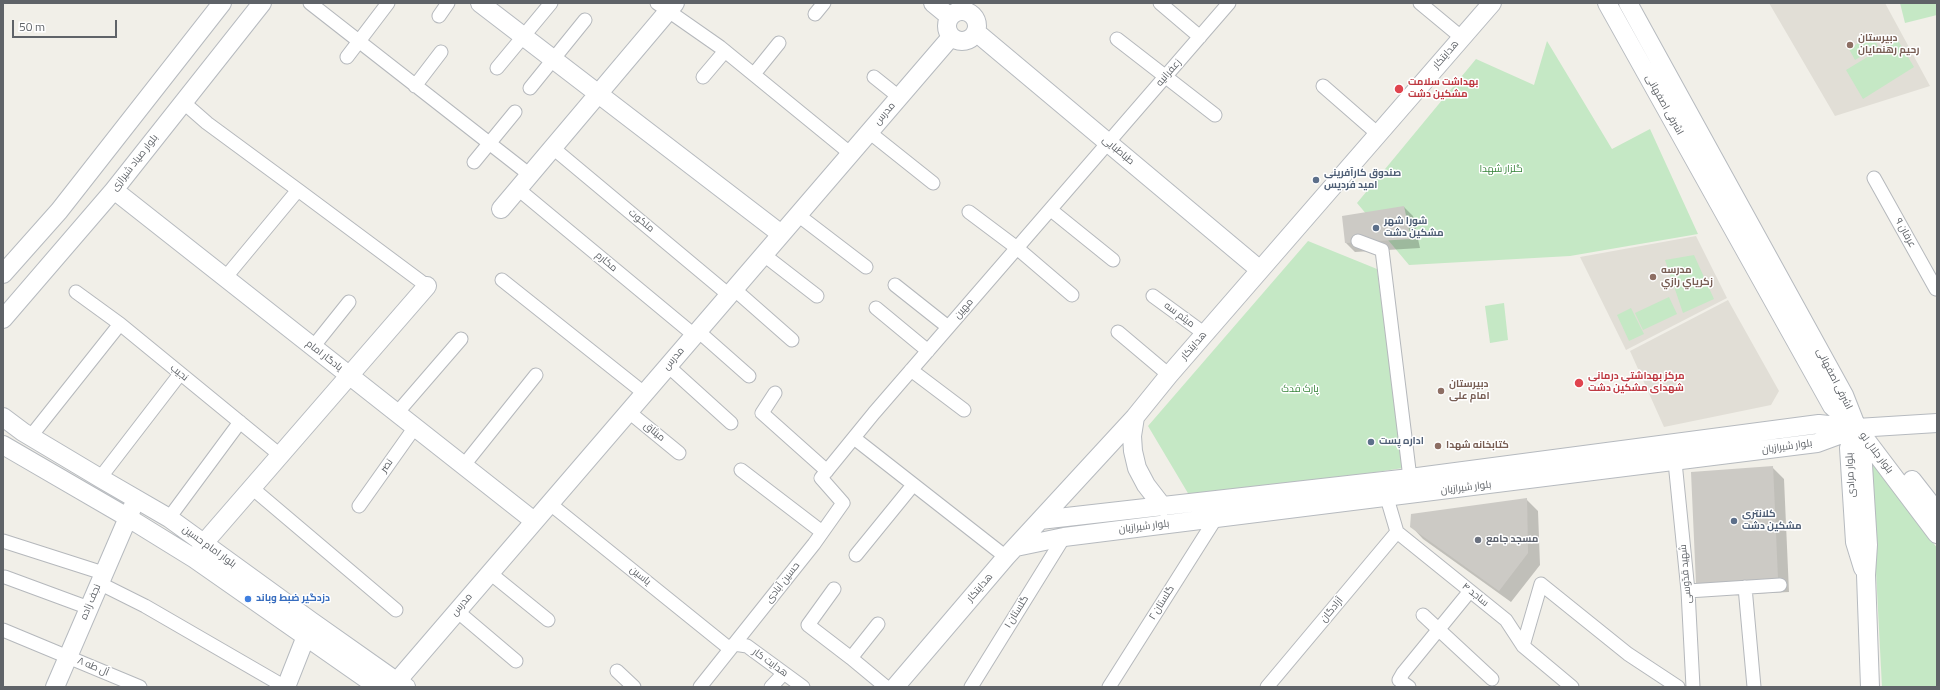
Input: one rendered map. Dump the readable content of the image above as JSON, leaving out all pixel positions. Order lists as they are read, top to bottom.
{
  "streets": {
    "main road": [
      "هدایتکار",
      "اشرفی اصفهانی",
      "مدرس",
      "طباطبایی",
      "بلوار صیاد شیرازی",
      "یادگار امام",
      "بلوار شیرازیان",
      "بلوار جلال لو",
      "بلوار مرادی",
      "بلوار امام حسین",
      "نجف زاده"
    ],
    "street": [
      "زعفرانیه",
      "ملکوت",
      "عرفان ۹",
      "مکارم",
      "مهین",
      "میثم سه",
      "نجیب",
      "میثاق",
      "نصر",
      "شهید قدّوسی",
      "یاسین",
      "حسین آبادی",
      "ساجد ۴",
      "گلستان ۲",
      "آزادگان",
      "گلستان ۱",
      "هدایت کار",
      "آل طه ۸"
    ]
  },
  "crossings": [
    ["هدایتکار", "طباطبایی"],
    ["هدایتکار", "میثم سه"],
    ["هدایتکار", "بلوار شیرازیان"],
    ["زعفرانیه", "طباطبایی"],
    ["زعفرانیه", "مهین"],
    ["اشرفی اصفهانی", "بلوار شیرازیان"],
    ["اشرفی اصفهانی", "بلوار جلال لو"],
    ["اشرفی اصفهانی", "بلوار مرادی"],
    ["مدرس", "طباطبایی"],
    ["مدرس", "ملکوت"],
    ["مدرس", "مکارم"],
    ["مدرس", "یادگار امام"],
    ["مدرس", "میثاق"],
    ["مدرس", "بلوار امام حسین"],
    ["مدرس", "یاسین"],
    ["طباطبایی", "مهین"],
    ["بلوار صیاد شیرازی", "یادگار امام"],
    ["مهین", "حسین آبادی"],
    ["یادگار امام", "نصر"],
    ["بلوار شیرازیان", "بلوار جلال لو"],
    ["بلوار شیرازیان", "بلوار مرادی"],
    ["بلوار شیرازیان", "شهید قدّوسی"],
    ["بلوار شیرازیان", "گلستان ۲"],
    ["بلوار شیرازیان", "گلستان ۱"],
    ["بلوار جلال لو", "بلوار مرادی"],
    ["بلوار امام حسین", "نجف زاده"],
    ["یاسین", "حسین آبادی"],
    ["یاسین", "هدایت کار"],
    ["حسین آبادی", "هدایت کار"],
    ["ساجد ۴", "آزادگان"],
    ["نجف زاده", "آل طه ۸"]
  ],
  "parks": ["گلزار شهدا", "پارک فدک"],
  "places": [
    "دبیرستان رحیم رهنمایان",
    "بهداشت سلامت مشکین دشت",
    "صندوق کارآفرینی امید فردیس",
    "شورا شهر مشکین دشت",
    "مدرسه زكرياي رازي",
    "مرکز بهداشتی درمانی شهدای مشکین دشت",
    "دبیرستان امام علی",
    "اداره پست",
    "کتابخانه شهدا",
    "کلانتری مشکین دشت",
    "مسجد جامع",
    "دزدگیر ضبط وباند"
  ],
  "scale_bar": "50 m"
}
